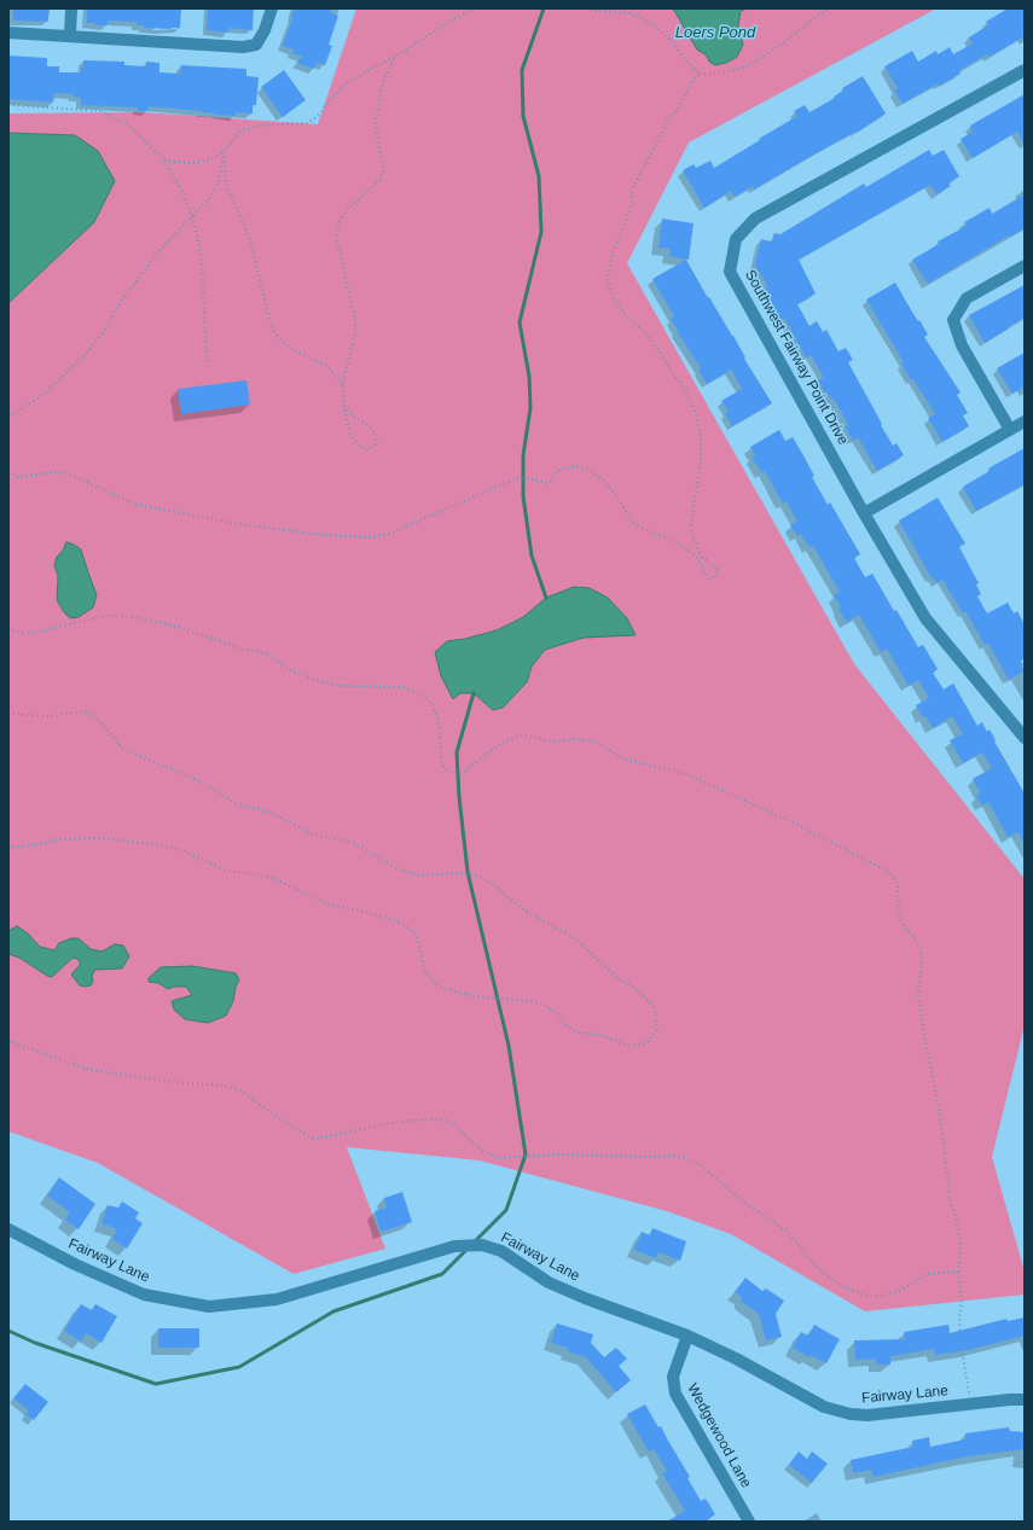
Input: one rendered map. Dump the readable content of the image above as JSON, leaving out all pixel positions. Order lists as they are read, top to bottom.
{
  "streets": {
    "street": ["Southwest Fairway Point Drive", "Fairway Lane", "Wedgewood Lane"]
  },
  "crossings": [
    ["Fairway Lane", "Wedgewood Lane"]
  ],
  "water": ["Loers Pond"]
}
